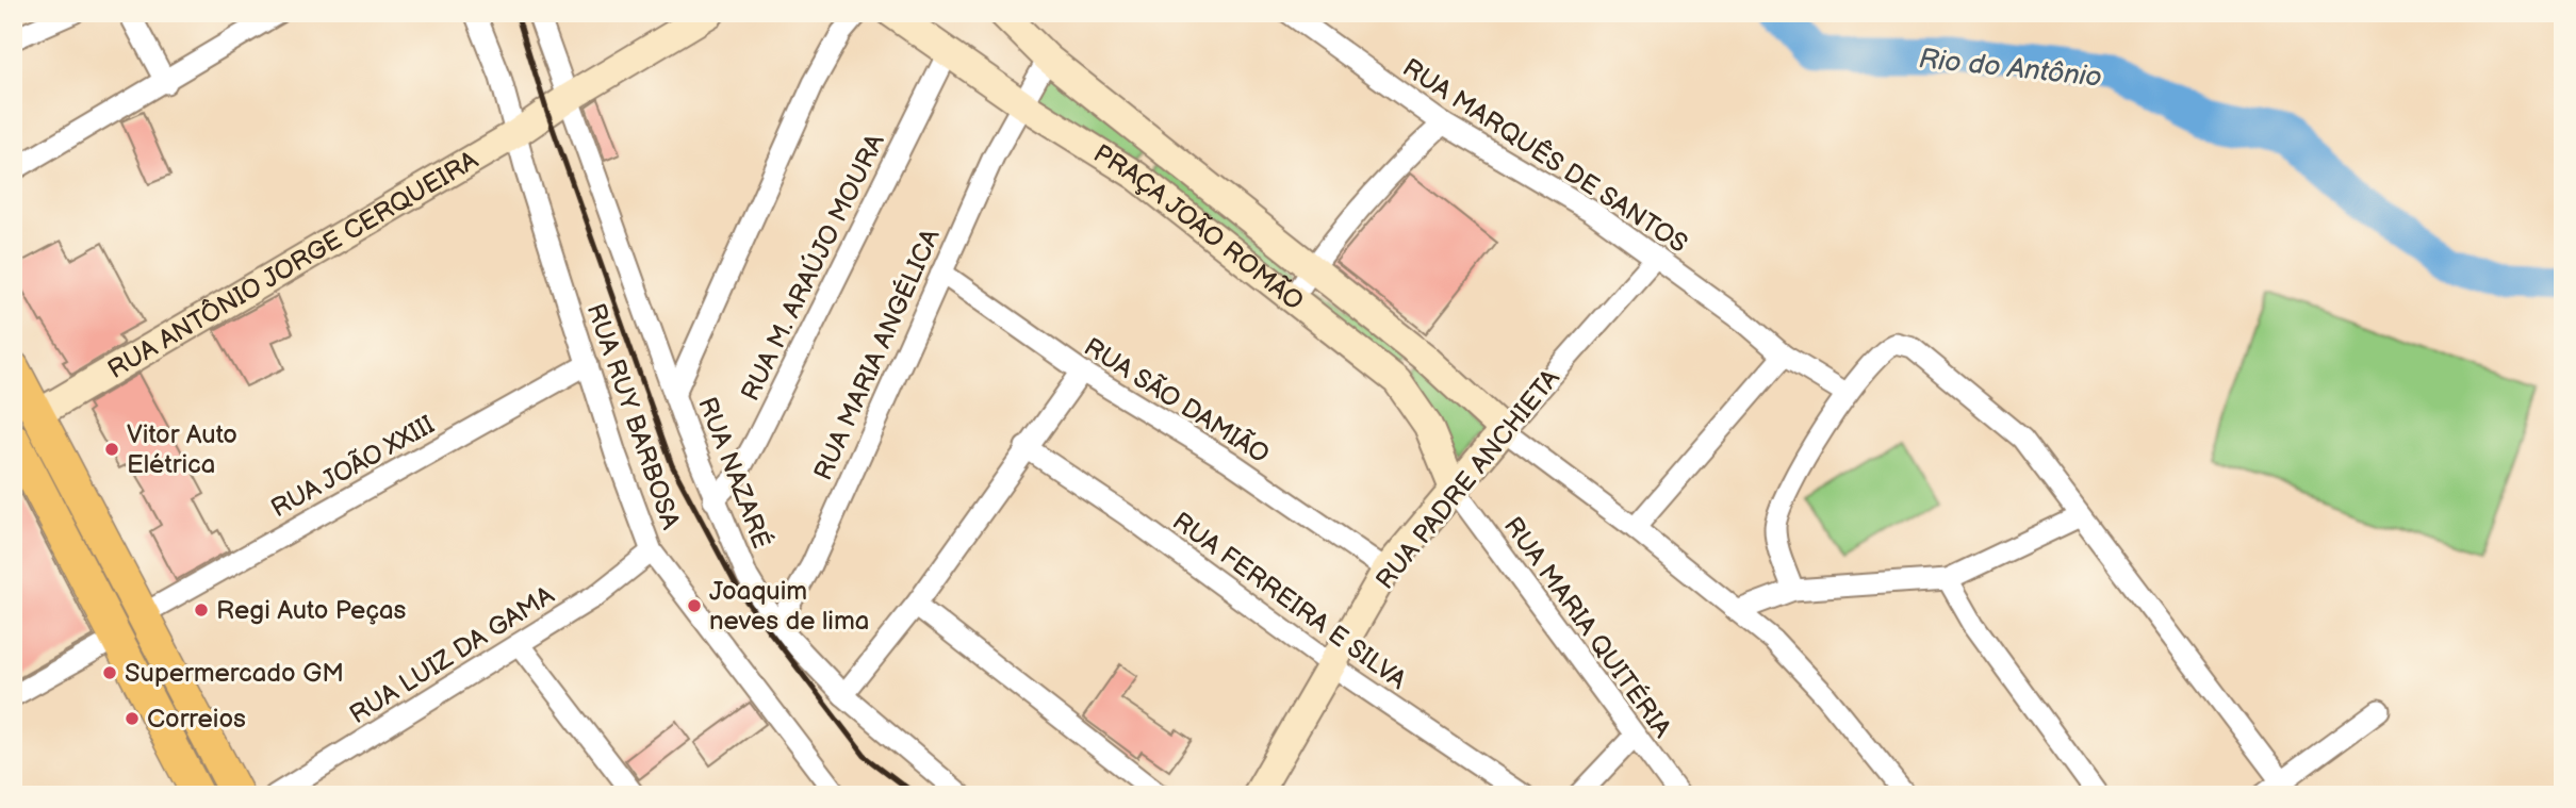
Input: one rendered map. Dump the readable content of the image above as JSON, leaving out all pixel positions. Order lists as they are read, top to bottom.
{
  "streets": {
    "street": [
      "RUA MARQUÊS DE SANTOS",
      "PRAÇA JOÃO ROMÃO",
      "RUA ANTÔNIO JORGE CERQUEIRA",
      "RUA M. ARAÚJO MOURA",
      "RUA MARIA ANGÉLICA",
      "RUA SÃO DAMIÃO",
      "RUA RUY BARBOSA",
      "RUA JOÃO XXIII",
      "RUA NAZARÉ",
      "RUA PADRE ANCHIETA",
      "RUA FERREIRA E SILVA",
      "RUA MARIA QUITÉRIA",
      "RUA LUIZ DA GAMA"
    ]
  },
  "crossings": [
    ["RUA MARQUÊS DE SANTOS", "RUA PADRE ANCHIETA"],
    ["PRAÇA JOÃO ROMÃO", "RUA M. ARAÚJO MOURA"],
    ["PRAÇA JOÃO ROMÃO", "RUA MARIA ANGÉLICA"],
    ["PRAÇA JOÃO ROMÃO", "RUA PADRE ANCHIETA"],
    ["PRAÇA JOÃO ROMÃO", "RUA MARIA QUITÉRIA"],
    ["RUA ANTÔNIO JORGE CERQUEIRA", "RUA RUY BARBOSA"],
    ["RUA ANTÔNIO JORGE CERQUEIRA", "RUA NAZARÉ"],
    ["RUA M. ARAÚJO MOURA", "RUA NAZARÉ"],
    ["RUA MARIA ANGÉLICA", "RUA SÃO DAMIÃO"],
    ["RUA MARIA ANGÉLICA", "RUA NAZARÉ"],
    ["RUA SÃO DAMIÃO", "RUA PADRE ANCHIETA"],
    ["RUA RUY BARBOSA", "RUA JOÃO XXIII"],
    ["RUA RUY BARBOSA", "RUA LUIZ DA GAMA"],
    ["RUA PADRE ANCHIETA", "RUA FERREIRA E SILVA"],
    ["RUA PADRE ANCHIETA", "RUA MARIA QUITÉRIA"]
  ],
  "water": ["Rio do Antônio"],
  "places": [
    "Vitor Auto Elétrica",
    "Joaquim neves de lima",
    "Regi Auto Peças",
    "Supermercado GM",
    "Correios"
  ]
}
